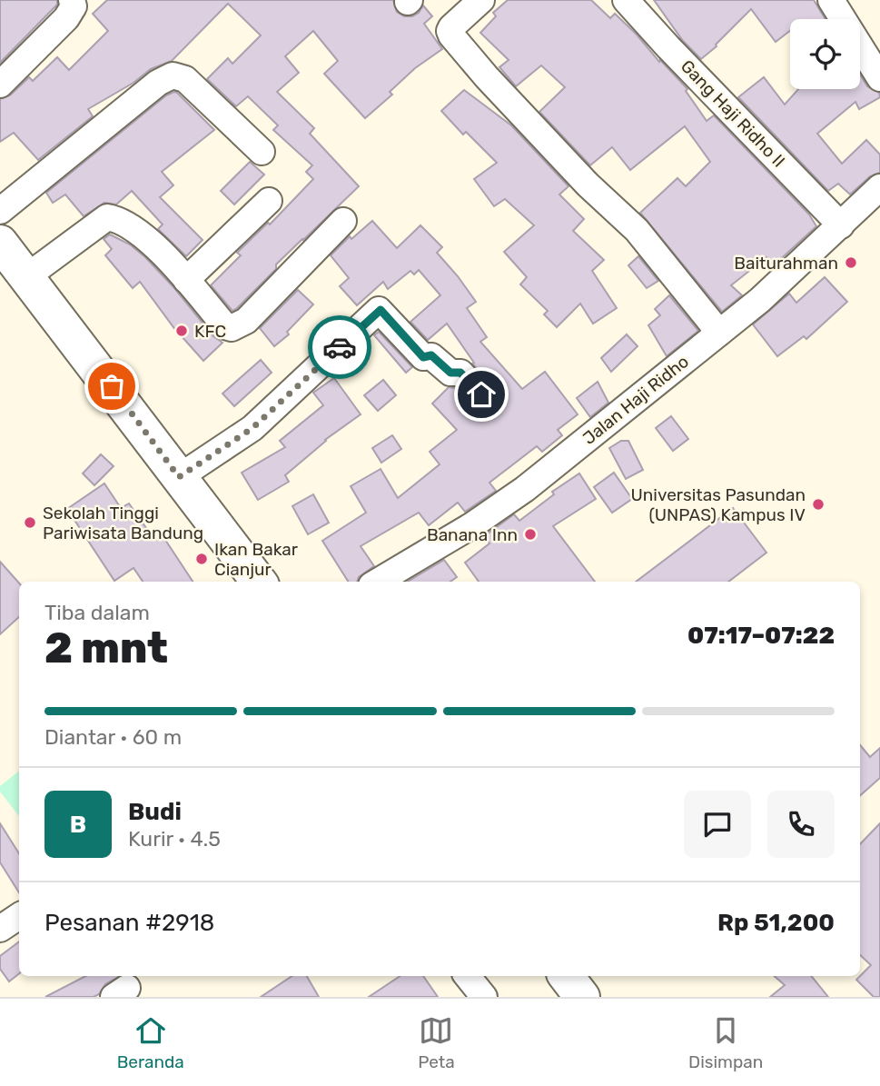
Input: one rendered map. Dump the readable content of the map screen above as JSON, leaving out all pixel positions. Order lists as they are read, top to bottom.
{
  "streets": {
    "street": ["Gang Haji Ridho II", "Jalan Haji Ridho"]
  },
  "crossings": [
    ["Gang Haji Ridho II", "Jalan Haji Ridho"]
  ],
  "places": [
    "Baiturahman",
    "KFC",
    "Universitas Pasundan (UNPAS) Kampus IV",
    "Sekolah Tinggi Pariwisata Bandung",
    "Banana Inn",
    "Ikan Bakar Cianjur"
  ],
  "page": {
    "heading": ["2 mnt", "Tiba dalam", "07:17–07:22"],
    "panel": [
      "Budi",
      "Kurir · 4.5",
      "Pesanan #2918",
      "Rp 51,200"
    ],
    "bar": "Diantar · 60 m",
    "round": "B",
    "tabs": ["Beranda", "Peta", "Disimpan"]
  }
}
